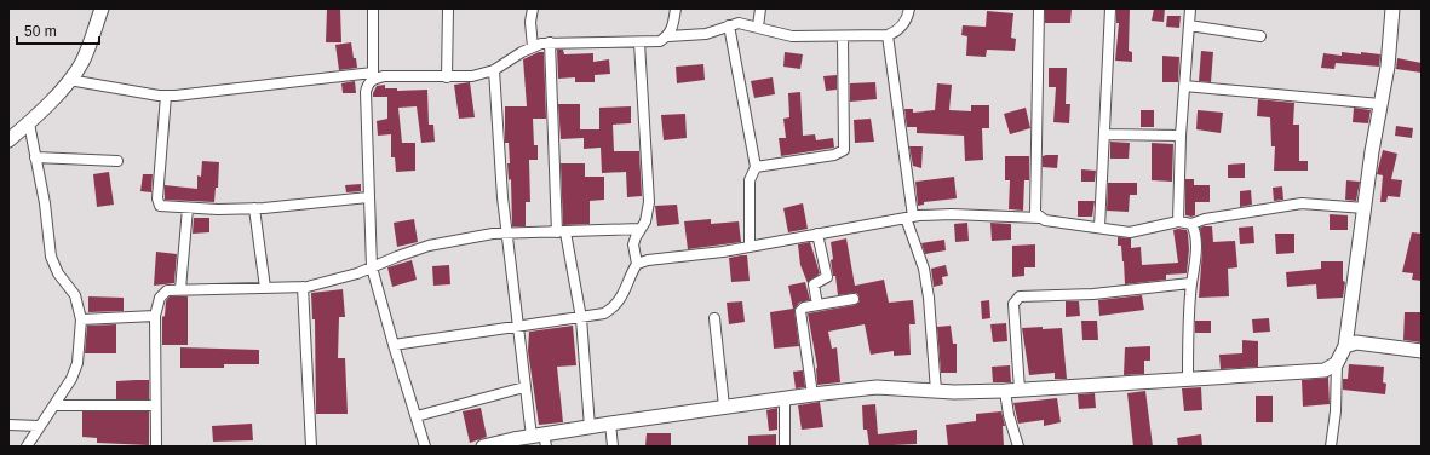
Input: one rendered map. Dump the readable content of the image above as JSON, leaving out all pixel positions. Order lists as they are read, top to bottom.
{
  "scale_bar": "50 m"
}
